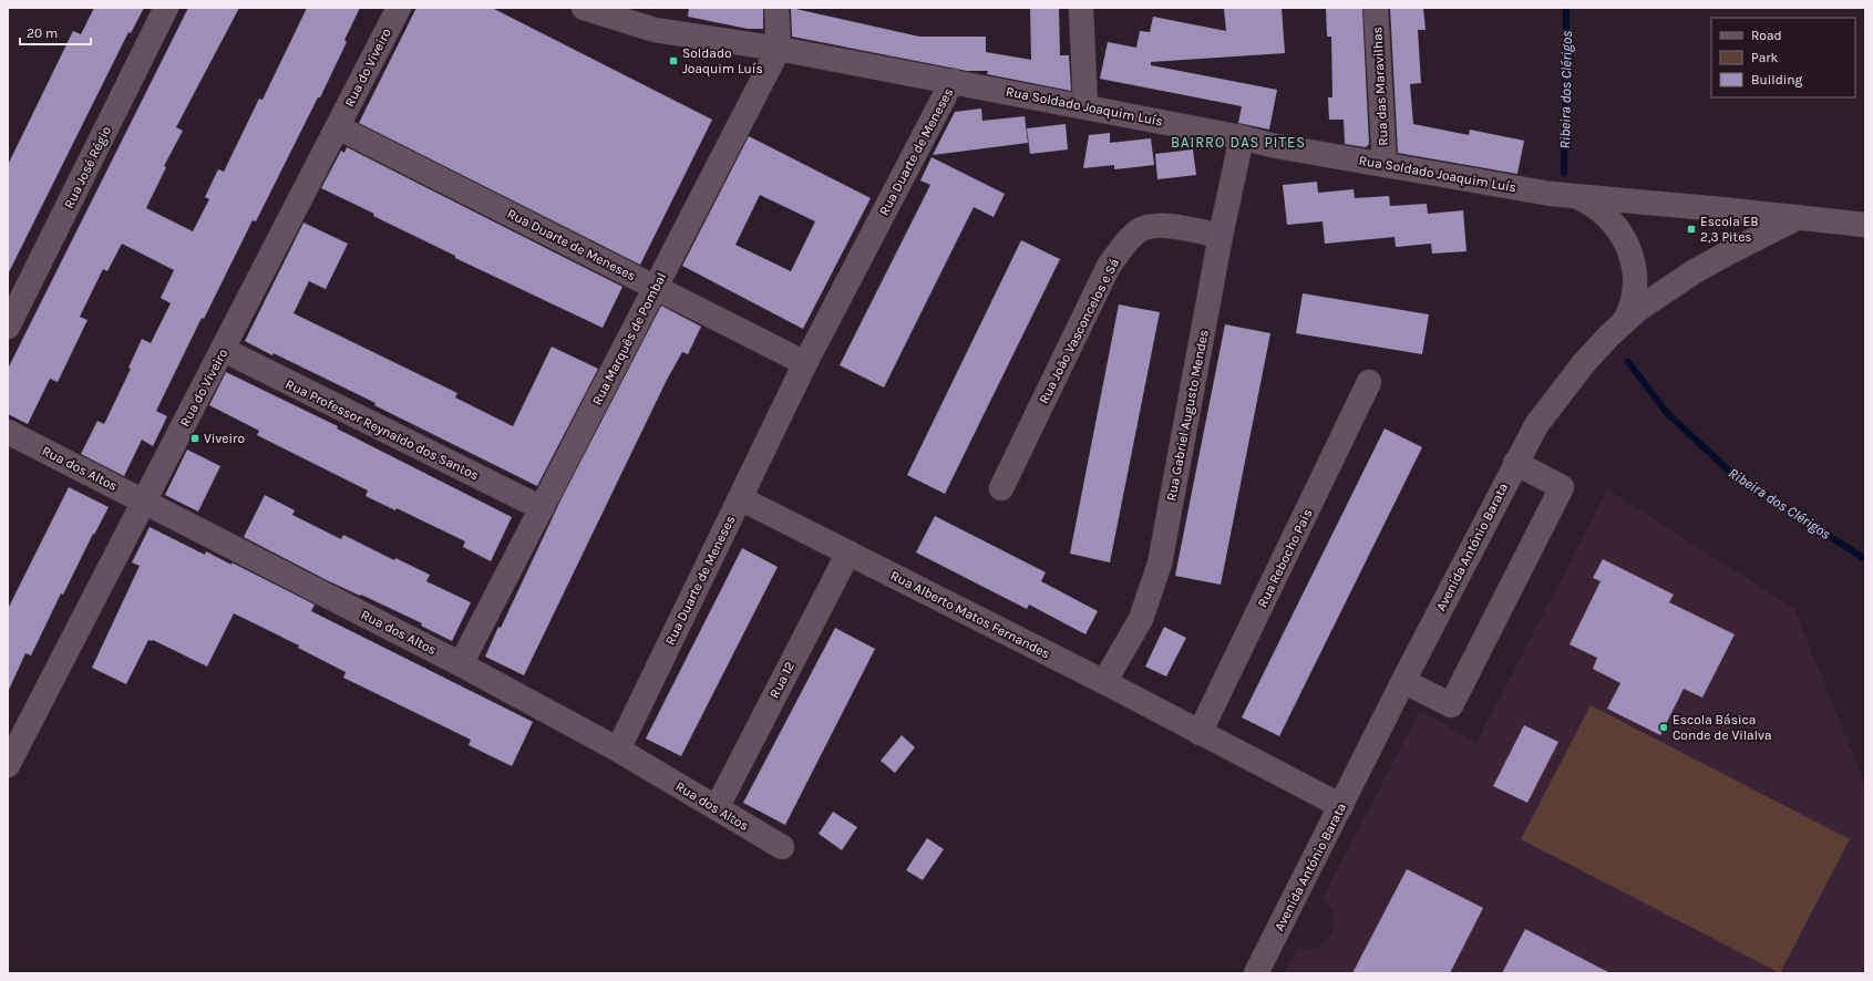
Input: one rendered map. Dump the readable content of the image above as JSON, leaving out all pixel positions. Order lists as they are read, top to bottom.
{
  "streets": {
    "street": [
      "Rua do Viveiro",
      "Rua das Maravilhas",
      "Rua Soldado Joaquim Luís",
      "Rua Duarte de Meneses",
      "Rua José Régio",
      "Rua João Vasconcelos e Sá",
      "Rua Marquês de Pombal",
      "Rua Gabriel Augusto Mendes",
      "Rua Professor Reynaldo dos Santos",
      "Rua dos Altos",
      "Avenida António Barata",
      "Rua Rebocho Pais",
      "Rua Alberto Matos Fernandes",
      "Rua 12"
    ]
  },
  "crossings": [
    ["Rua do Viveiro", "Rua Duarte de Meneses"],
    ["Rua do Viveiro", "Rua Professor Reynaldo dos Santos"],
    ["Rua do Viveiro", "Rua dos Altos"],
    ["Rua das Maravilhas", "Rua Soldado Joaquim Luís"],
    ["Rua Soldado Joaquim Luís", "Rua Duarte de Meneses"],
    ["Rua Soldado Joaquim Luís", "Rua Marquês de Pombal"],
    ["Rua Soldado Joaquim Luís", "Rua Gabriel Augusto Mendes"],
    ["Rua Soldado Joaquim Luís", "Avenida António Barata"],
    ["Rua Duarte de Meneses", "Rua Marquês de Pombal"],
    ["Rua Duarte de Meneses", "Rua dos Altos"],
    ["Rua Duarte de Meneses", "Rua Alberto Matos Fernandes"],
    ["Rua João Vasconcelos e Sá", "Rua Gabriel Augusto Mendes"],
    ["Rua Marquês de Pombal", "Rua Professor Reynaldo dos Santos"],
    ["Rua Marquês de Pombal", "Rua dos Altos"],
    ["Rua Gabriel Augusto Mendes", "Rua Alberto Matos Fernandes"],
    ["Rua dos Altos", "Rua 12"],
    ["Avenida António Barata", "Rua Alberto Matos Fernandes"],
    ["Rua Rebocho Pais", "Rua Alberto Matos Fernandes"],
    ["Rua Alberto Matos Fernandes", "Rua 12"]
  ],
  "districts": ["BAIRRO DAS PITES"],
  "water": ["Ribeira dos Clérigos"],
  "places": {
    "transit": ["Soldado Joaquim Luís", "Escola EB 2,3 Pites", "Viveiro"],
    "other": ["Escola Básica Conde de Vilalva"]
  },
  "legend": ["Road", "Park", "Building"],
  "scale_bar": "20 m"
}
